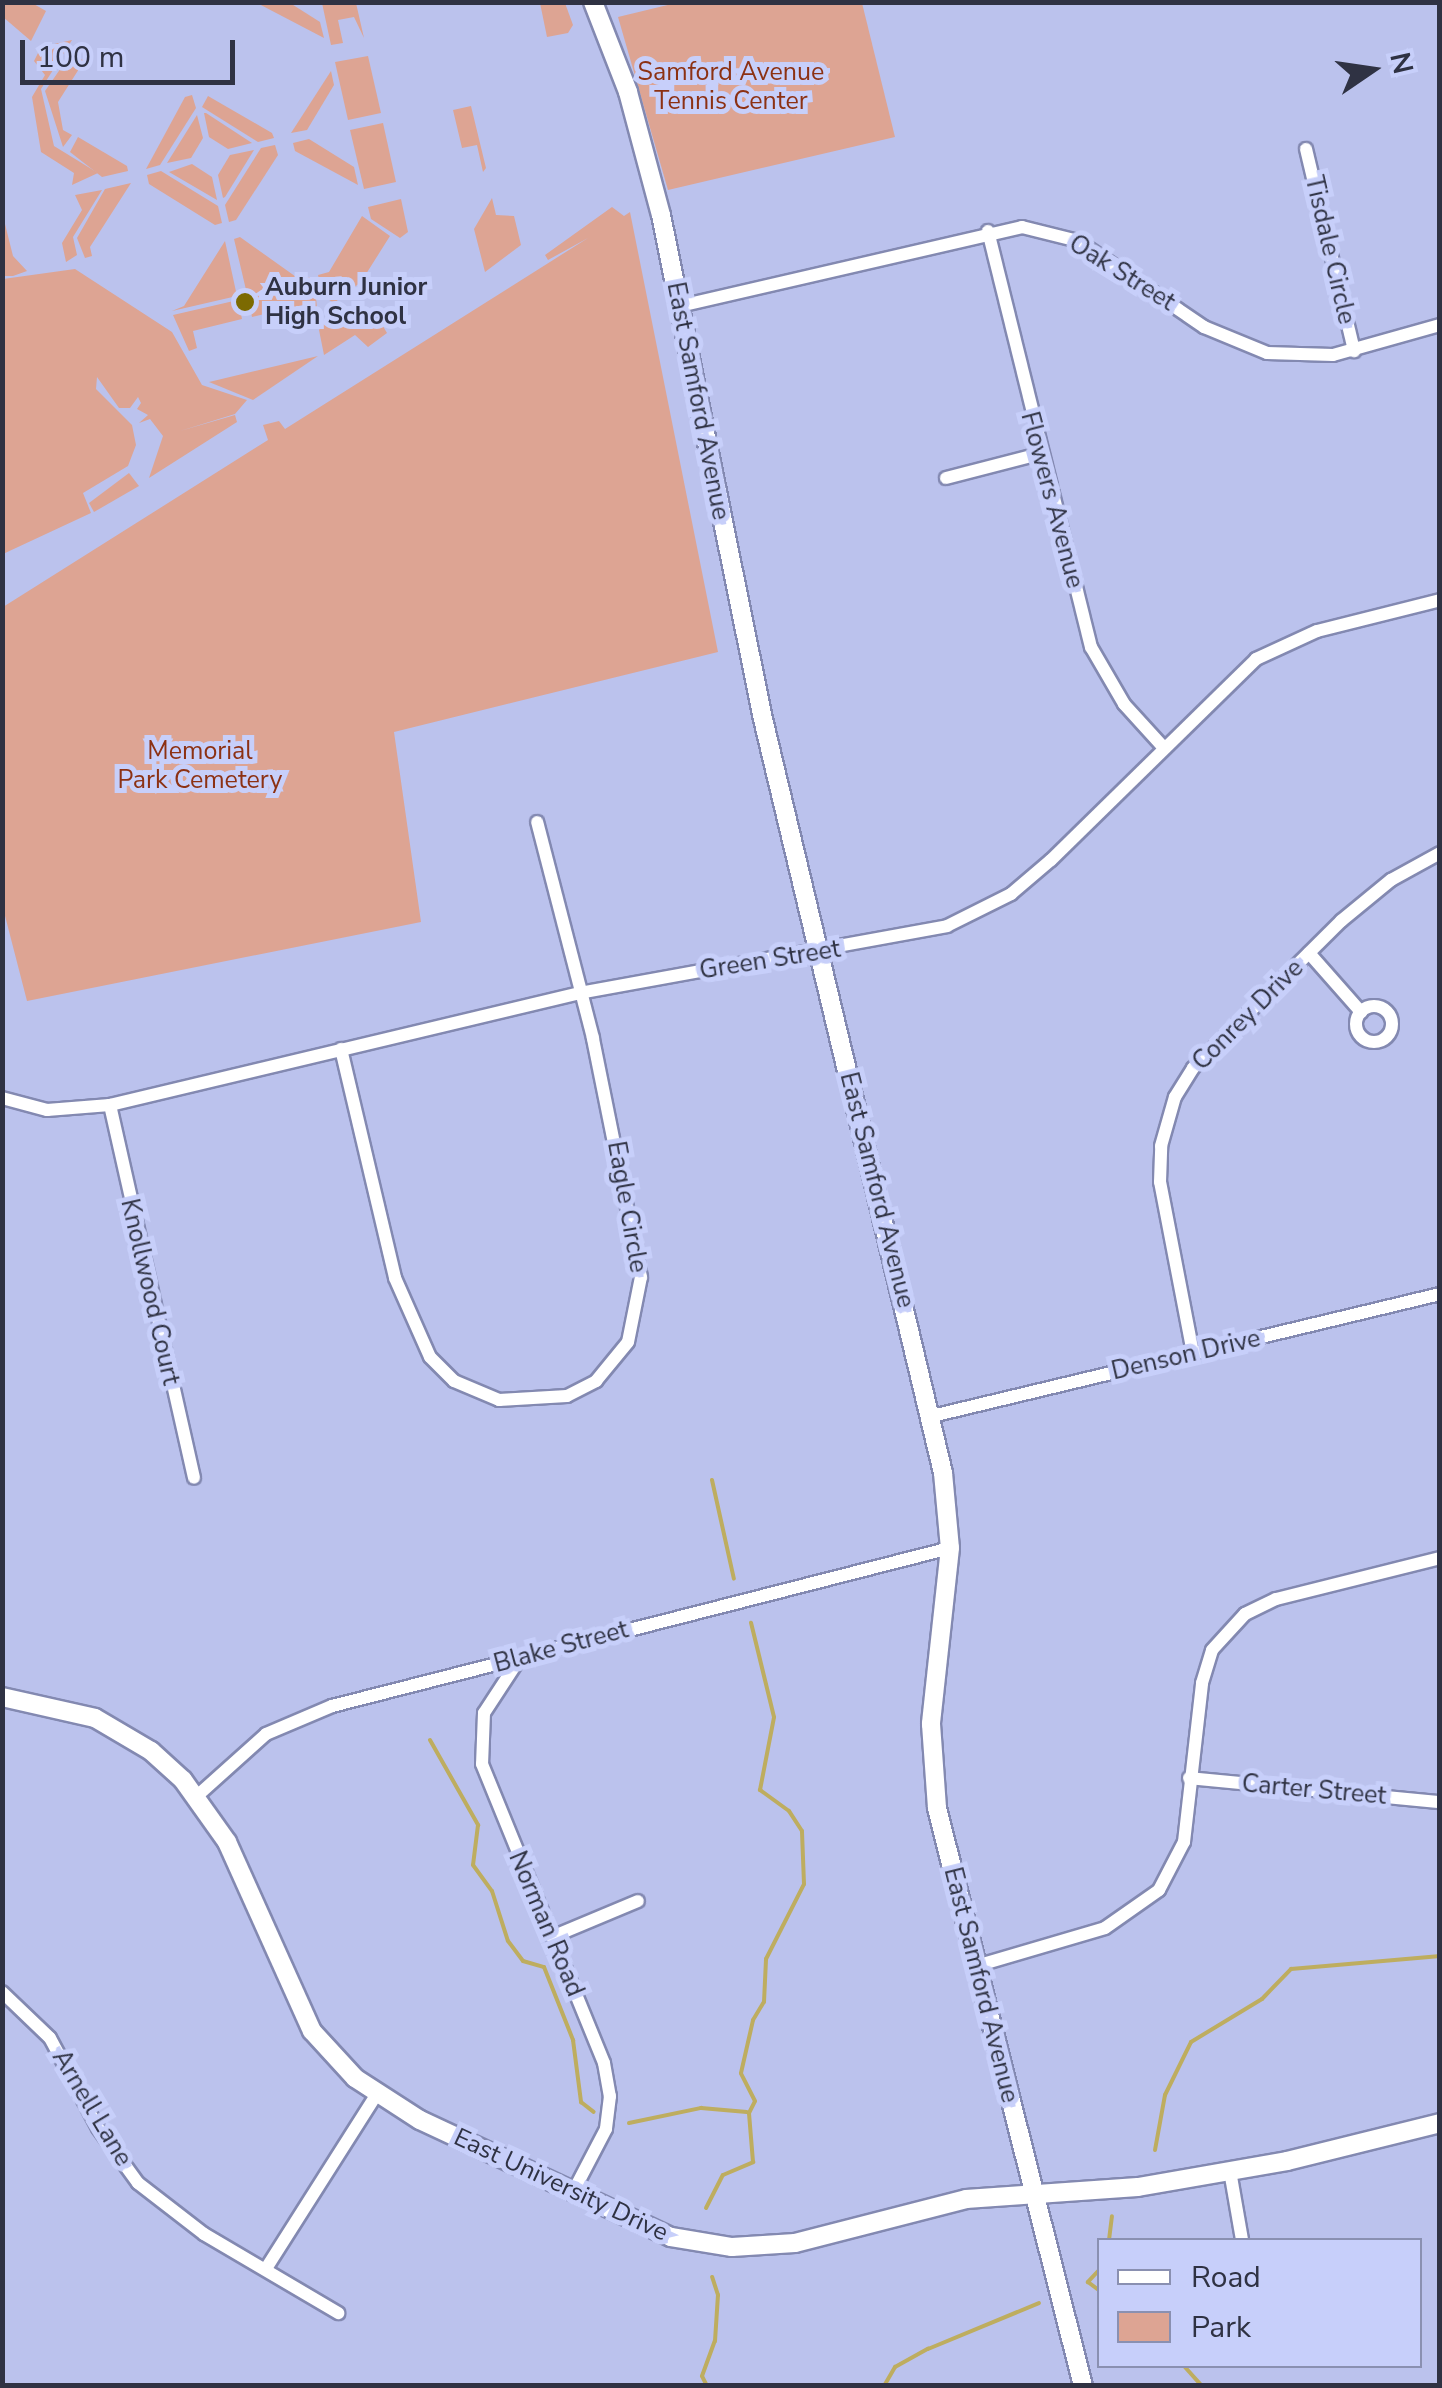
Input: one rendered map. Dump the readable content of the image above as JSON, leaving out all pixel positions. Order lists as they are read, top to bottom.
{
  "streets": {
    "street": [
      "Tisdale Circle",
      "Oak Street",
      "East Samford Avenue",
      "Flowers Avenue",
      "Green Street",
      "Conrey Drive",
      "Eagle Circle",
      "Knollwood Court",
      "Denson Drive",
      "Blake Street",
      "Carter Street",
      "Norman Road",
      "Arnell Lane",
      "East University Drive"
    ]
  },
  "crossings": [
    ["Tisdale Circle", "Oak Street"],
    ["Oak Street", "East Samford Avenue"],
    ["Oak Street", "Flowers Avenue"],
    ["East Samford Avenue", "Green Street"],
    ["East Samford Avenue", "Denson Drive"],
    ["East Samford Avenue", "Blake Street"],
    ["East Samford Avenue", "East University Drive"],
    ["Flowers Avenue", "Green Street"],
    ["Green Street", "Eagle Circle"],
    ["Green Street", "Knollwood Court"],
    ["Conrey Drive", "Denson Drive"],
    ["Blake Street", "Norman Road"],
    ["Blake Street", "East University Drive"],
    ["Norman Road", "East University Drive"]
  ],
  "parks": ["Samford Avenue Tennis Center", "Memorial Park Cemetery"],
  "places": ["Auburn Junior High School"],
  "legend": ["Road", "Park"],
  "scale_bar": "100 m",
  "north": "right"
}
